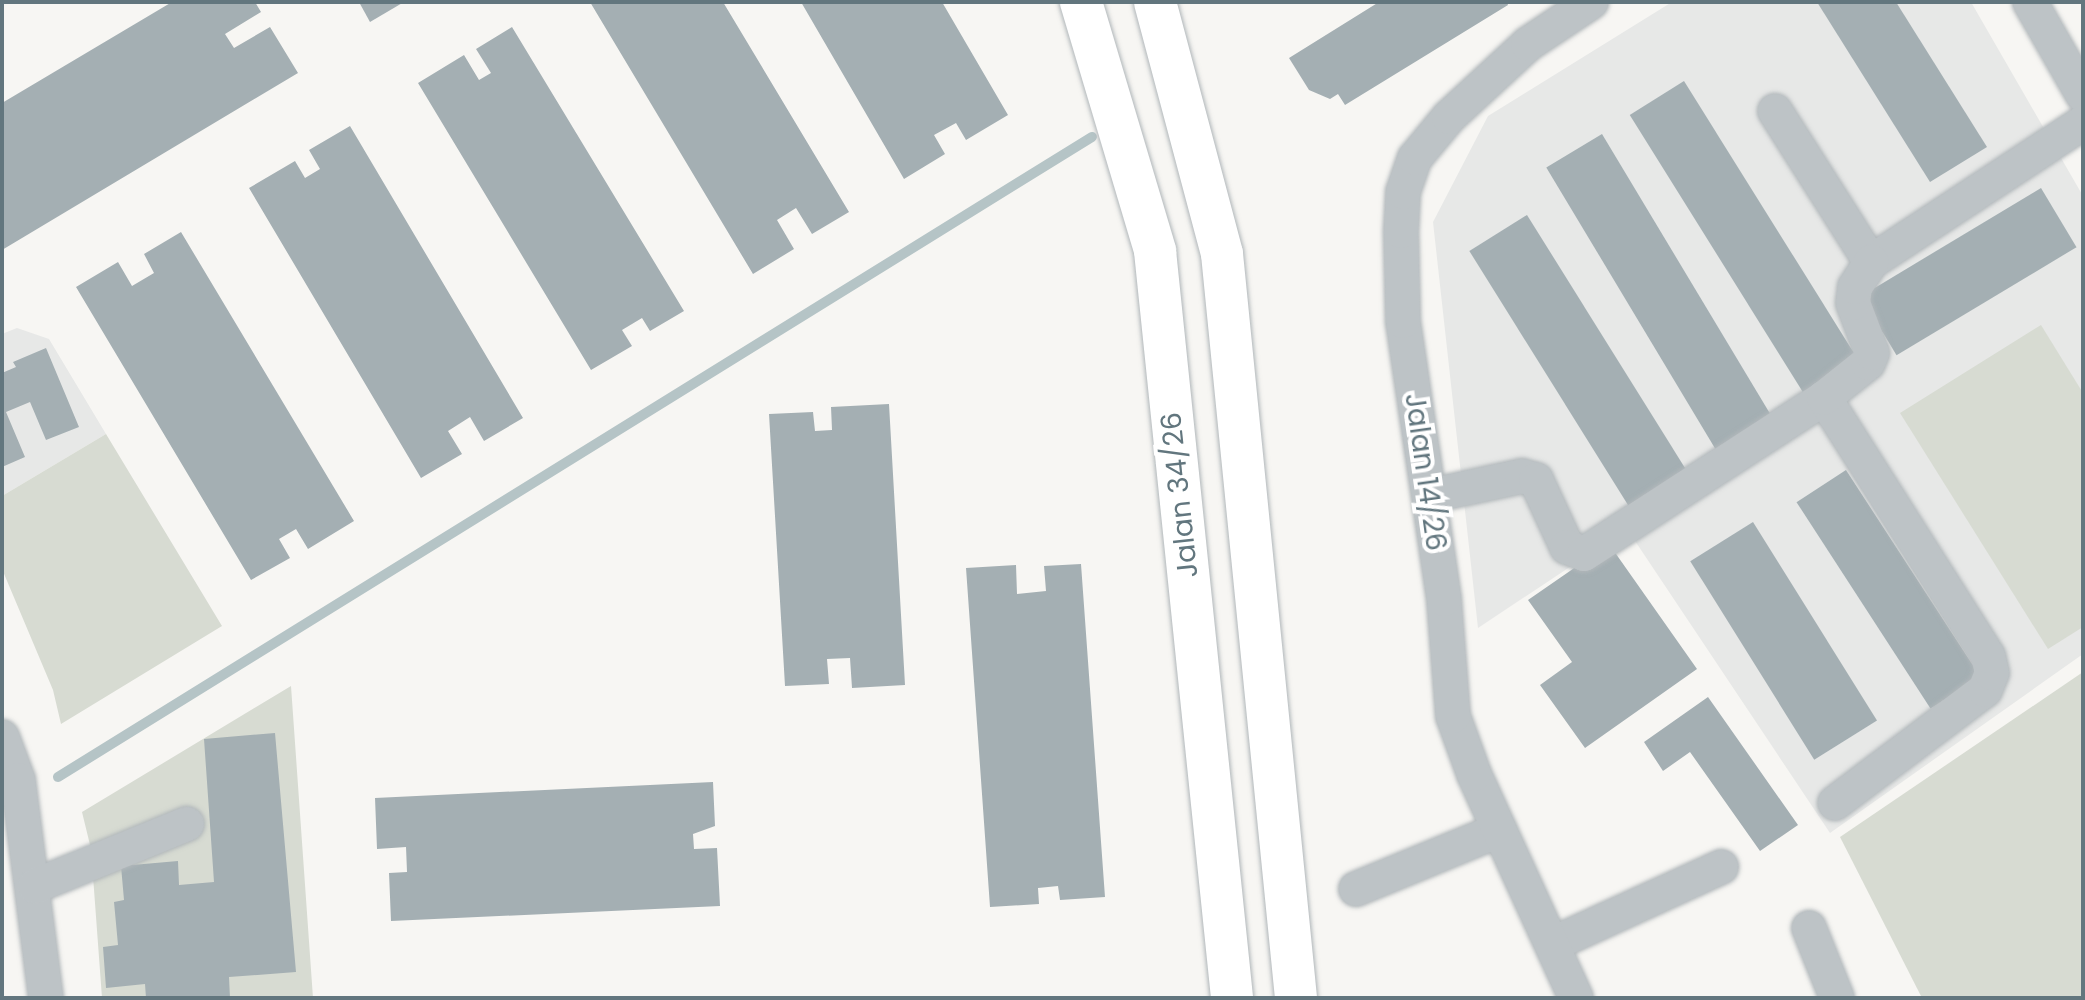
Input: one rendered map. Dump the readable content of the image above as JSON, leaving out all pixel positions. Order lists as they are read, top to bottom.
{
  "streets": {
    "main road": ["Jalan 34/26"],
    "street": ["Jalan 14/26"]
  }
}
